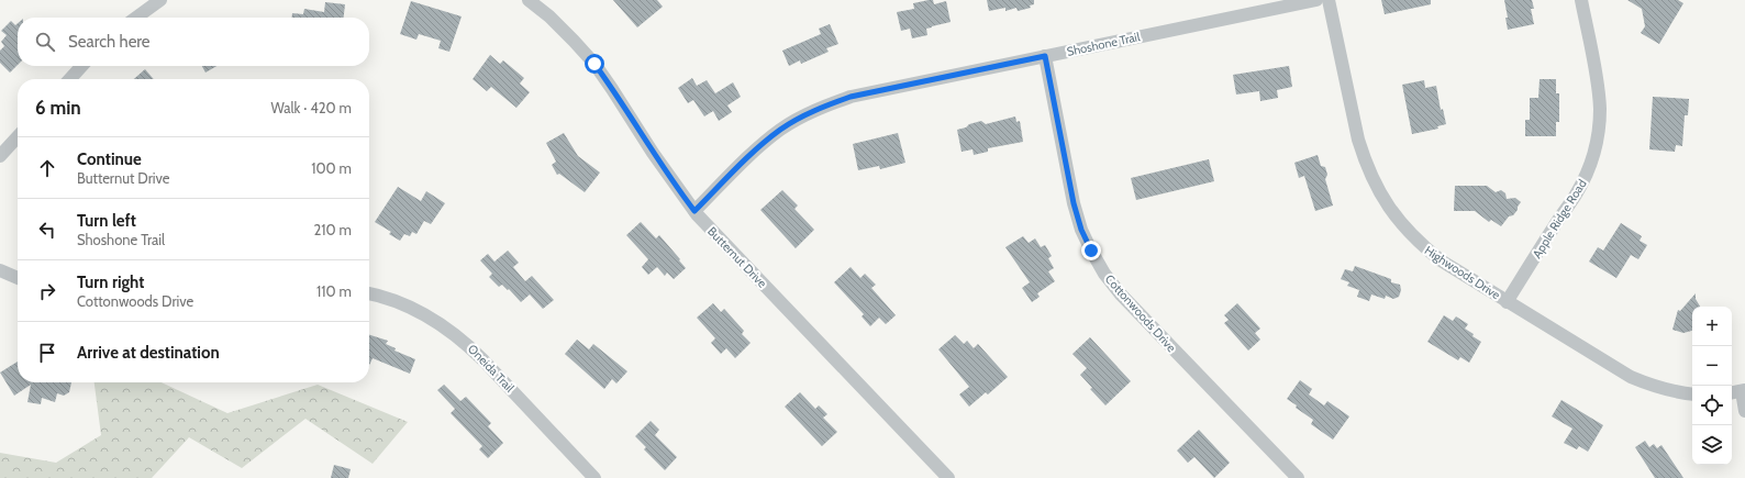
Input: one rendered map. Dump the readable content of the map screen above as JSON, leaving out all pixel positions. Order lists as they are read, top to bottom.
{
  "streets": {
    "street": [
      "Shoshone Trail",
      "Apple Ridge Road",
      "Butternut Drive",
      "Highwoods Drive",
      "Cottonwoods Drive",
      "Oneida Trail"
    ]
  },
  "crossings": [
    ["Shoshone Trail", "Butternut Drive"],
    ["Shoshone Trail", "Cottonwoods Drive"],
    ["Apple Ridge Road", "Highwoods Drive"]
  ],
  "page": {
    "search": "Search here",
    "heading": ["6 min", "Walk · 420 m"],
    "list": [
      ["Continue", "Butternut Drive", "100 m"],
      ["Turn left", "Shoshone Trail", "210 m"],
      ["Turn right", "Cottonwoods Drive", "110 m"],
      "Arrive at destination"
    ],
    "map_buttons": ["+", "−"]
  }
}
